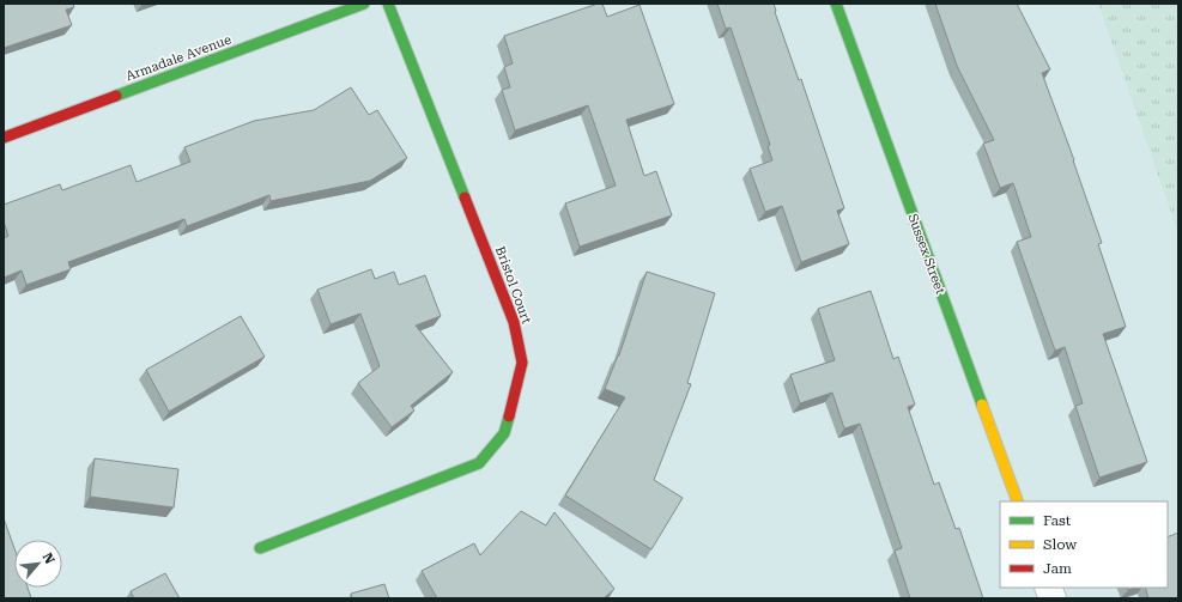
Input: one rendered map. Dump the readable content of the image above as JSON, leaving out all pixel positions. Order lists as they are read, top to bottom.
{
  "streets": {
    "street": ["Armadale Avenue", "Sussex Street", "Bristol Court"]
  },
  "legend": ["Fast", "Slow", "Jam"],
  "north": "top right"
}
